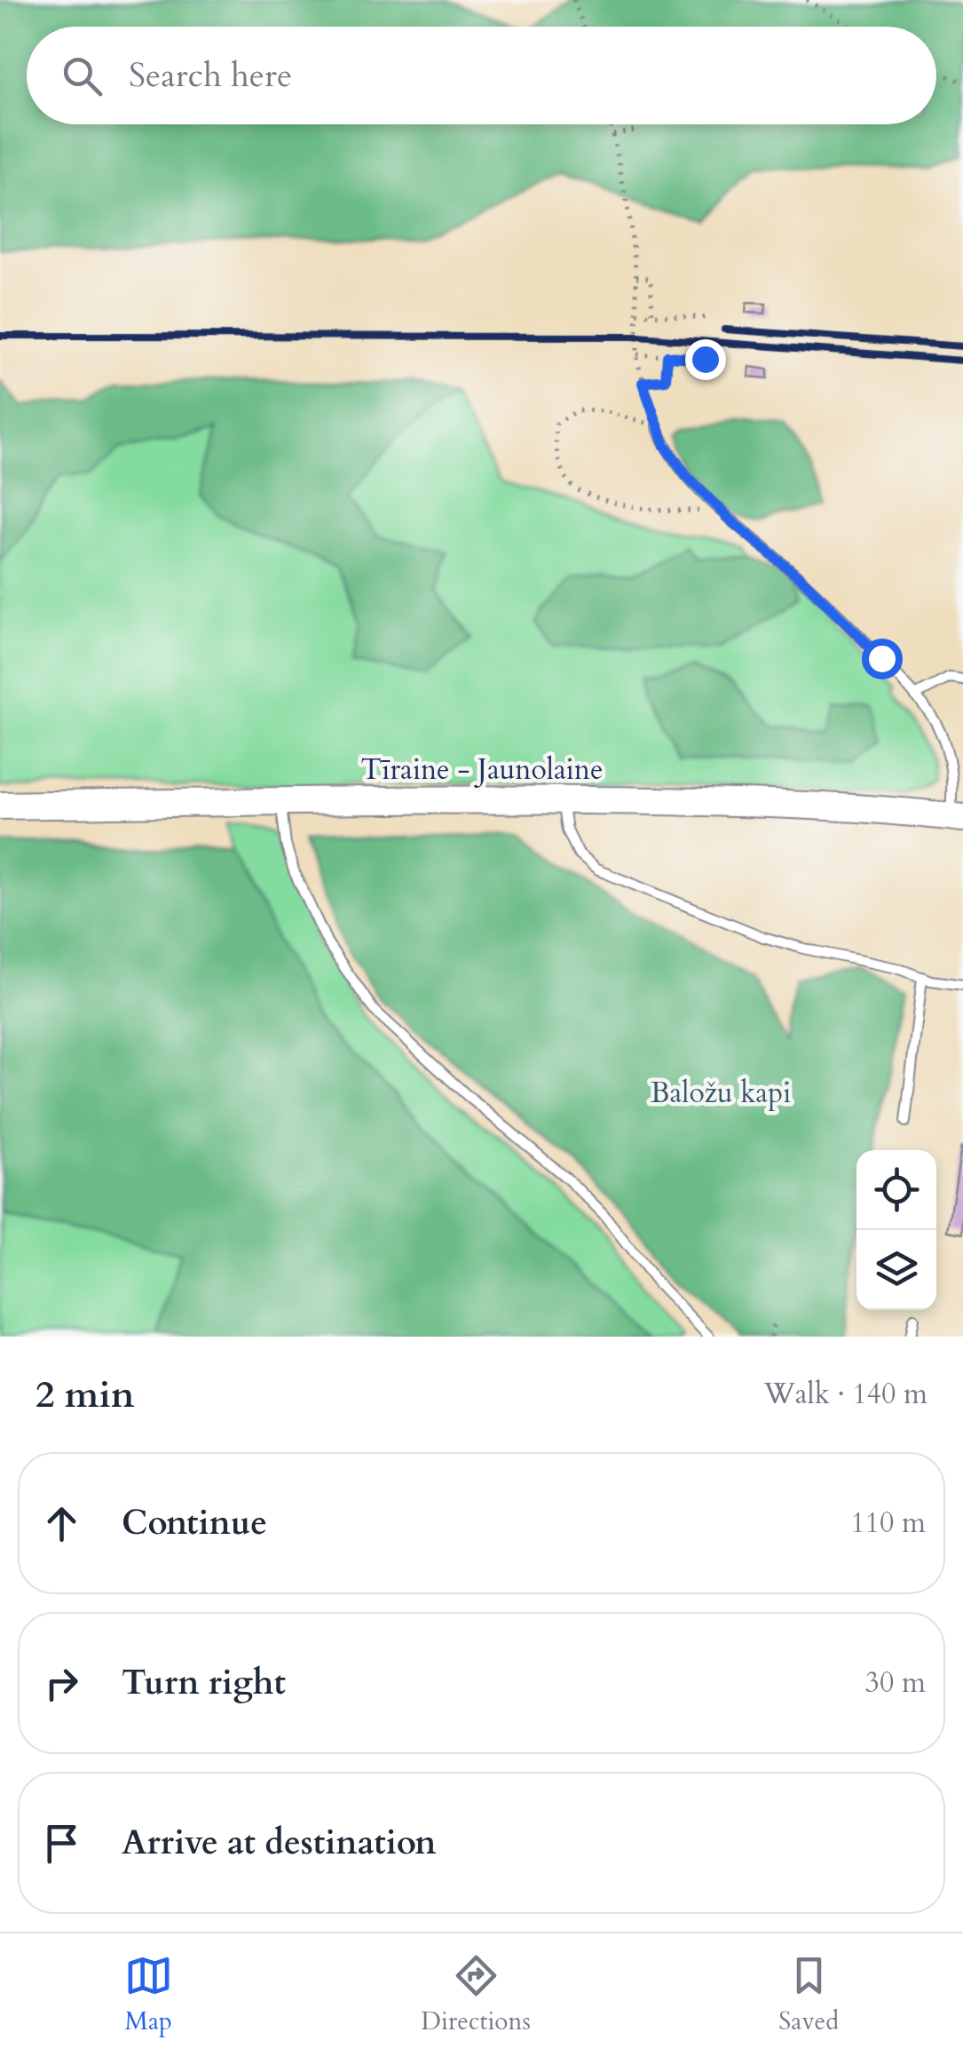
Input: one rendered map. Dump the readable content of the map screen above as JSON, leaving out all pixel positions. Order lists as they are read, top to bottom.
{
  "streets": {
    "main road": ["Tīraine - Jaunolaine"]
  },
  "parks": ["Baložu kapi"],
  "page": {
    "search": "Search here",
    "heading": ["2 min", "Walk · 140 m"],
    "list": [
      ["Continue", "110 m"],
      ["Turn right", "30 m"],
      "Arrive at destination"
    ],
    "nav": ["Map", "Directions", "Saved"]
  }
}
